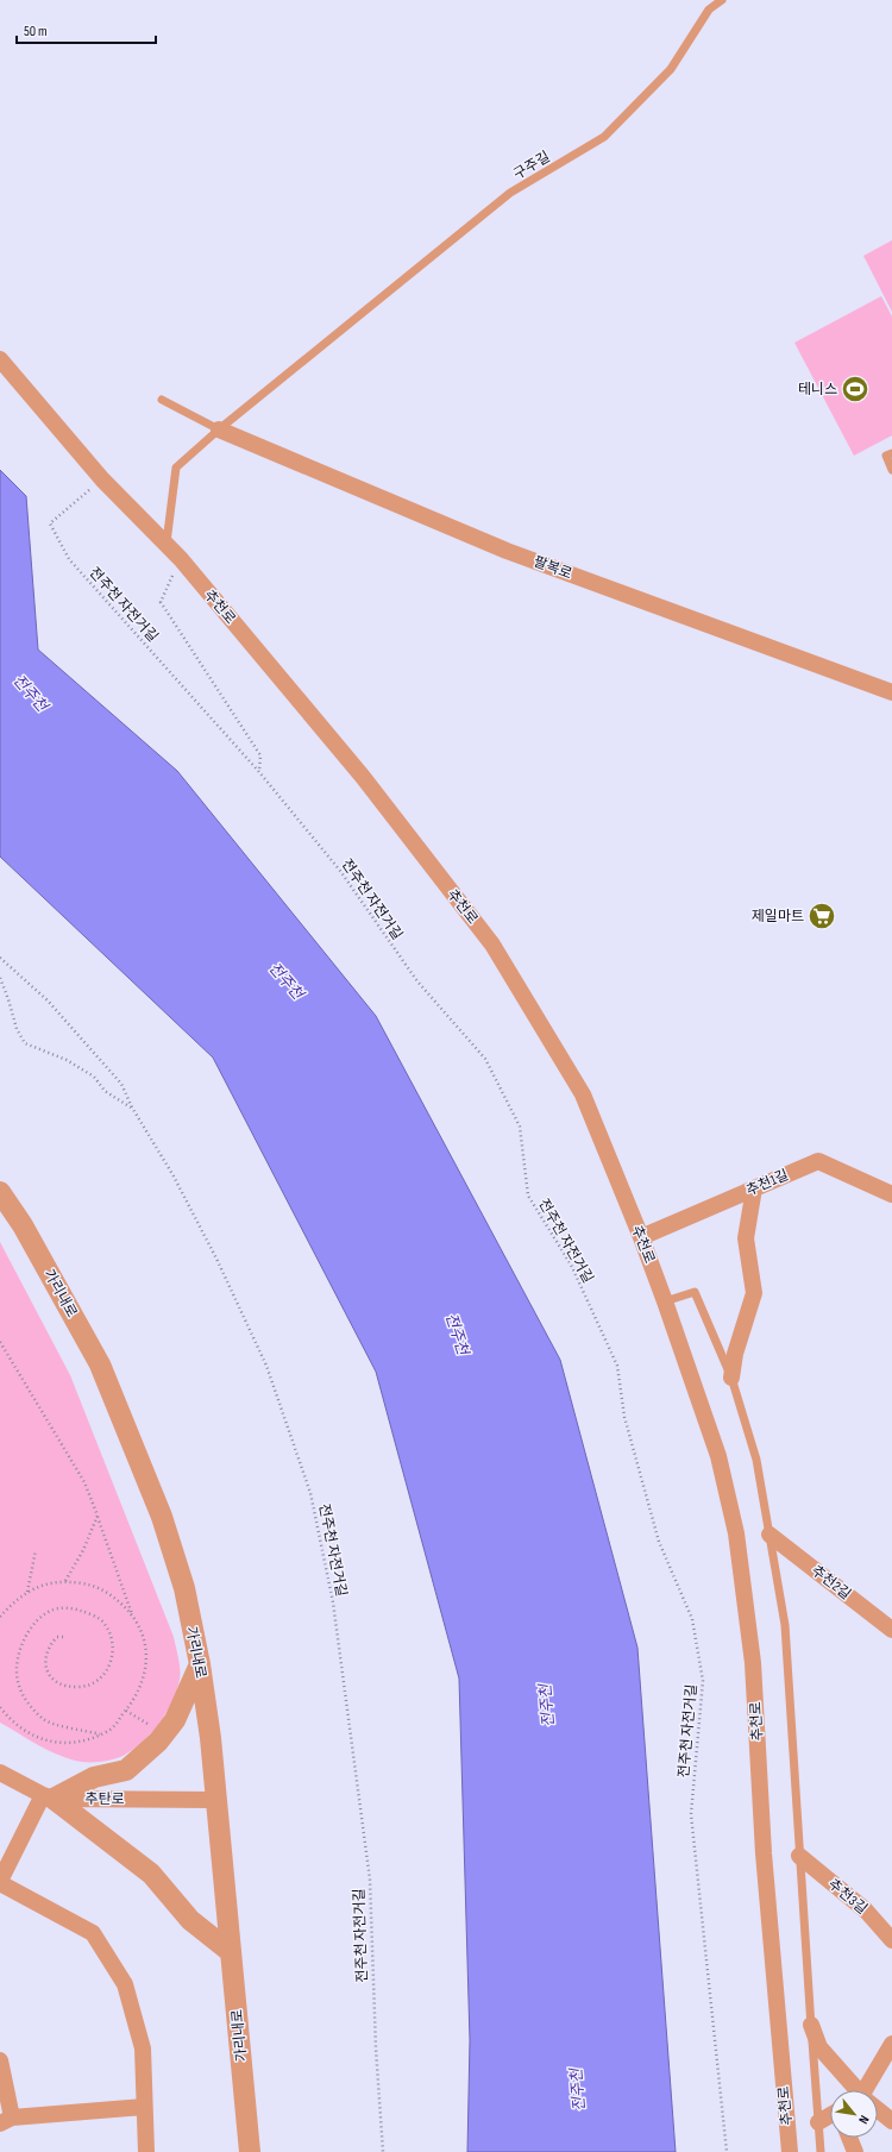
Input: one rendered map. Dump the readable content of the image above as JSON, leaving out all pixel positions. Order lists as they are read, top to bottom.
{
  "streets": {
    "street": [
      "팔복로",
      "추천로",
      "추천1길",
      "가리내로",
      "추천2길",
      "추탄로",
      "추천3길"
    ],
    "lane": ["구주길"],
    "path": ["전주천 자전거길"]
  },
  "crossings": [
    ["구주길", "추천로"],
    ["팔복로", "추천로"],
    ["전주천 자전거길", "추천로"],
    ["추천로", "추천1길"],
    ["가리내로", "추탄로"]
  ],
  "water": ["전주천"],
  "places": {
    "sports": ["테니스"],
    "supermarket": ["제일마트"]
  },
  "scale_bar": "50 m",
  "north": "bottom right"
}
